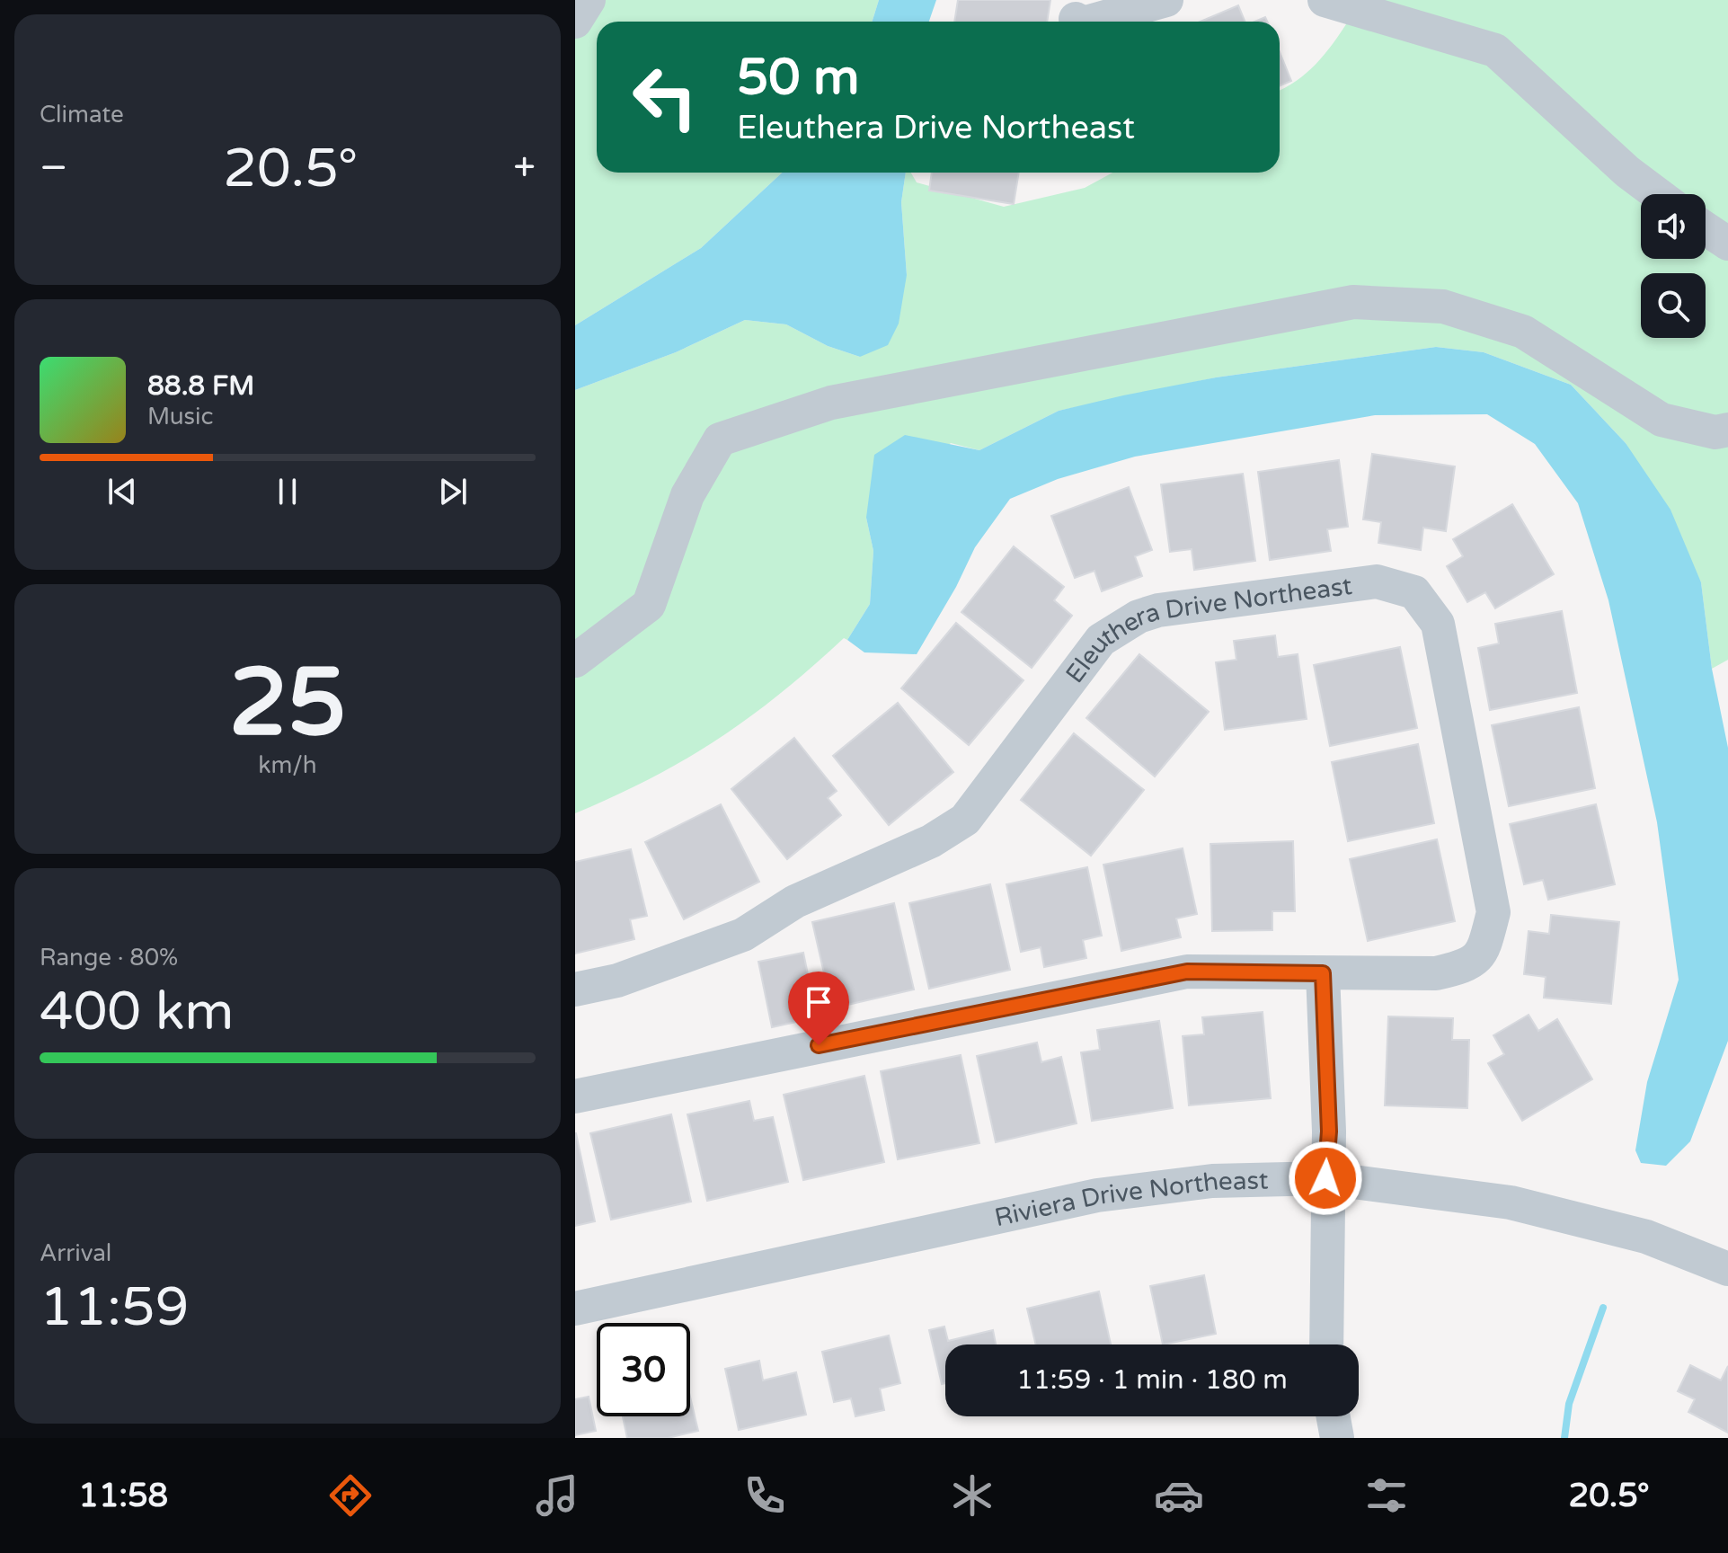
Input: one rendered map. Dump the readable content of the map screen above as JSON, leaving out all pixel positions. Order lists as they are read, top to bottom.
{
  "streets": {
    "street": ["Eleuthera Drive Northeast", "Riviera Drive Northeast"]
  },
  "page": {
    "tile": [
      "Climate",
      ["25", "km/h"],
      ["Range · 80%", "400 km"],
      ["Arrival", "11:59"]
    ],
    "turn": ["50 m", "Eleuthera Drive Northeast"],
    "heat": ["−", "20.5°", "+"],
    "song": ["88.8 FM", "Music"],
    "limit": "30",
    "trip": "11:59 · 1 min · 180 m",
    "tabs": ["11:58", "20.5°"]
  }
}
